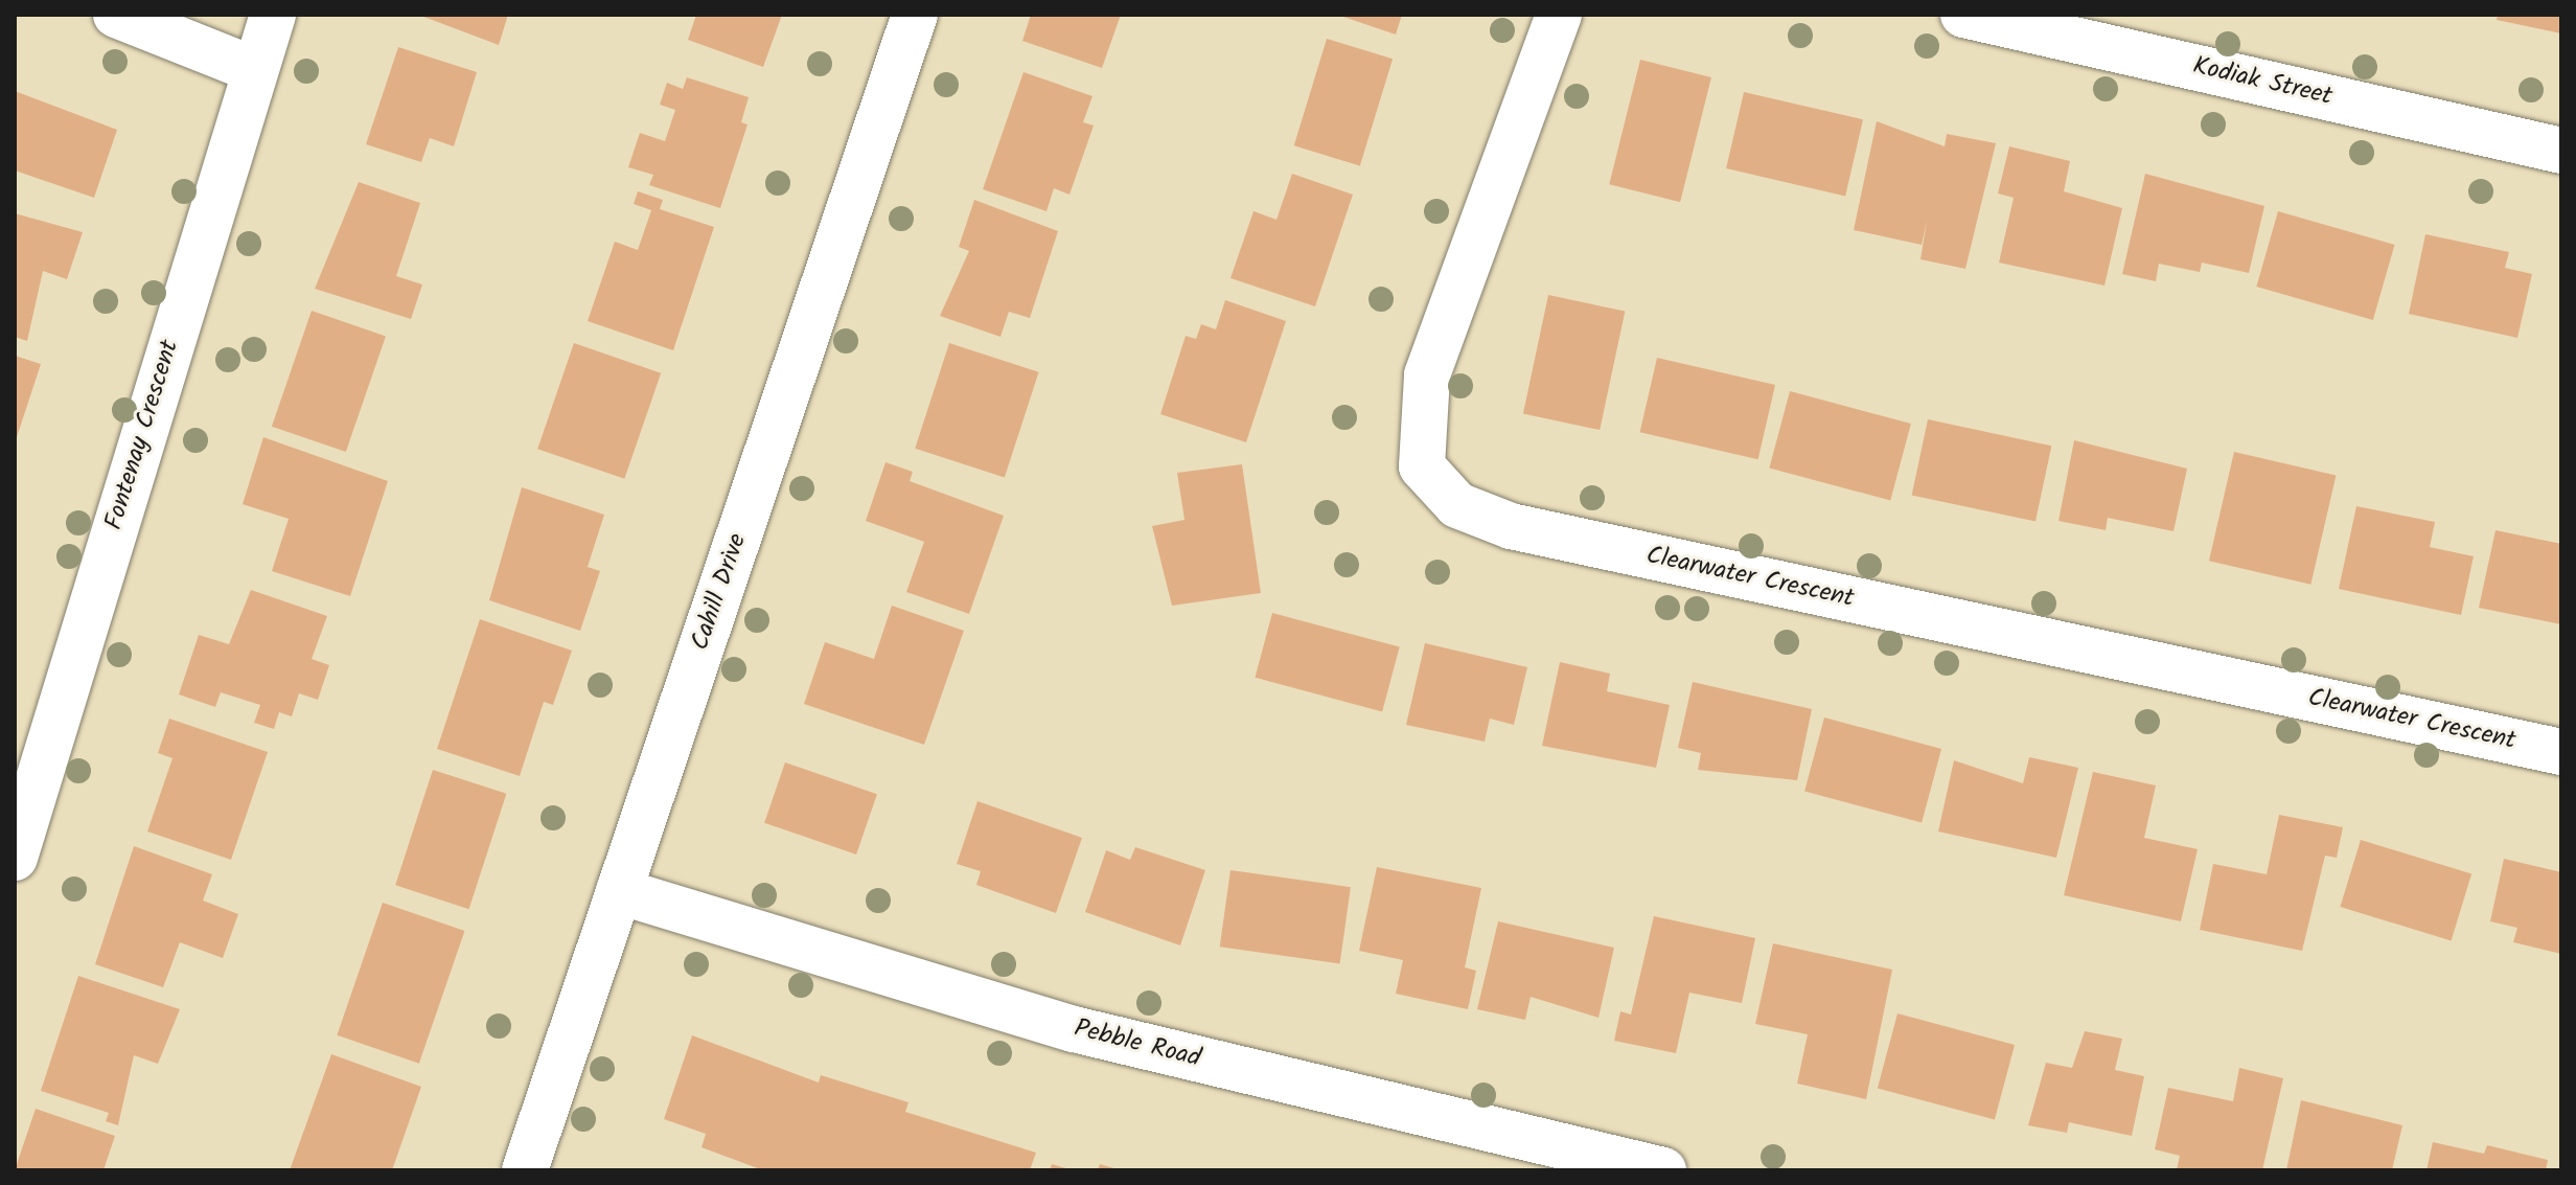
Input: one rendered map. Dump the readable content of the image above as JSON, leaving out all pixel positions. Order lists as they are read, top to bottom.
{
  "streets": {
    "street": [
      "Kodiak Street",
      "Fontenay Crescent",
      "Clearwater Crescent",
      "Cahill Drive",
      "Pebble Road"
    ]
  },
  "crossings": [
    ["Cahill Drive", "Pebble Road"]
  ]
}
